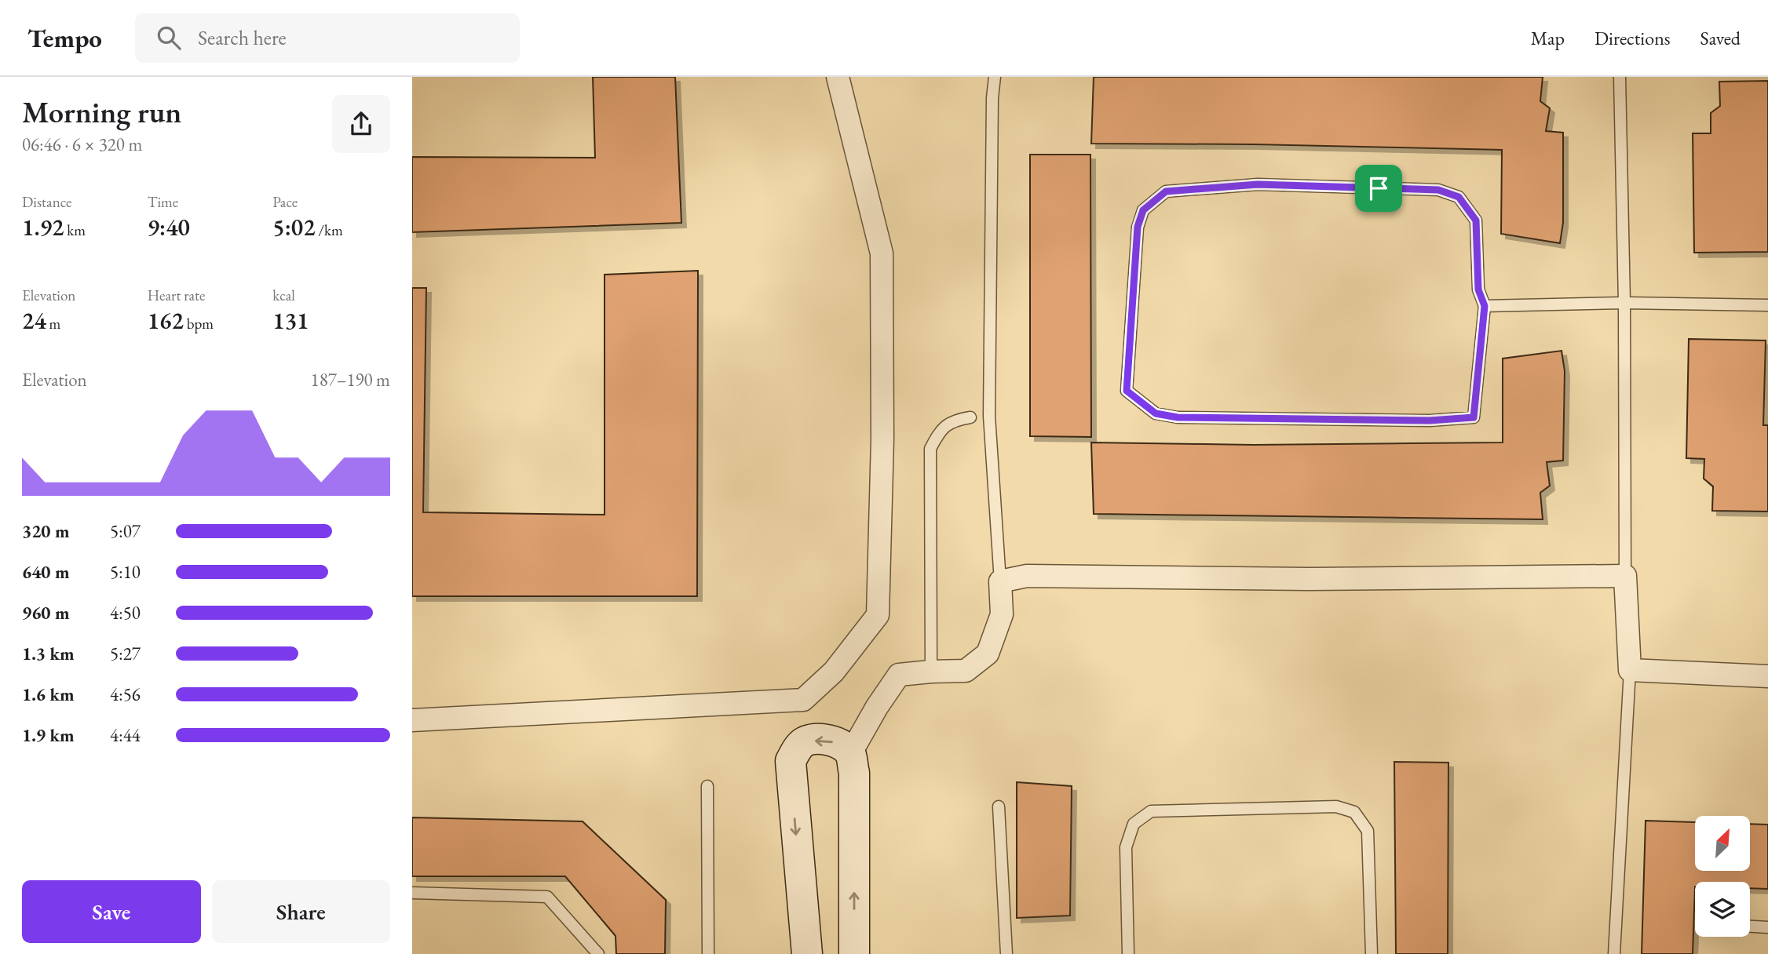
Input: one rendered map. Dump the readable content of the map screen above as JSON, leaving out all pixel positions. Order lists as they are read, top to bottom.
{
  "north": "top right",
  "page": {
    "header": "Tempo",
    "search": "Search here",
    "nav": ["Map", "Directions", "Saved"],
    "heading": ["Morning run", "06:46 · 6 × 320 m"],
    "stats": [
      ["Distance", "1.92 km"],
      ["Time", "9:40"],
      ["Pace", "5:02 /km"],
      ["Elevation", "24 m"],
      ["Heart rate", "162 bpm"],
      ["kcal", "131"]
    ],
    "chart": ["Elevation", "187–190 m"],
    "list": [
      {
        "name": "320 m",
        "note": "5:07"
      },
      {
        "name": "640 m",
        "note": "5:10"
      },
      {
        "name": "960 m",
        "note": "4:50"
      },
      {
        "name": "1.3 km",
        "note": "5:27"
      },
      {
        "name": "1.6 km",
        "note": "4:56"
      },
      {
        "name": "1.9 km",
        "note": "4:44"
      }
    ],
    "buttons": ["Save", "Share"]
  }
}
